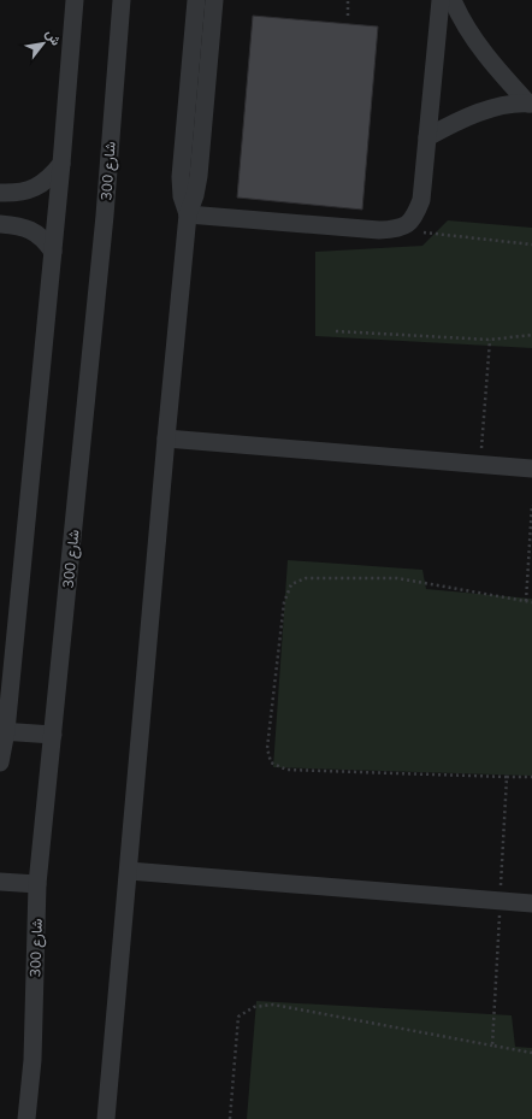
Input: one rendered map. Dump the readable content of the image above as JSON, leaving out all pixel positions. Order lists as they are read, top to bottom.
{
  "streets": {
    "street": ["شارع 300"]
  },
  "north": "top right"
}
